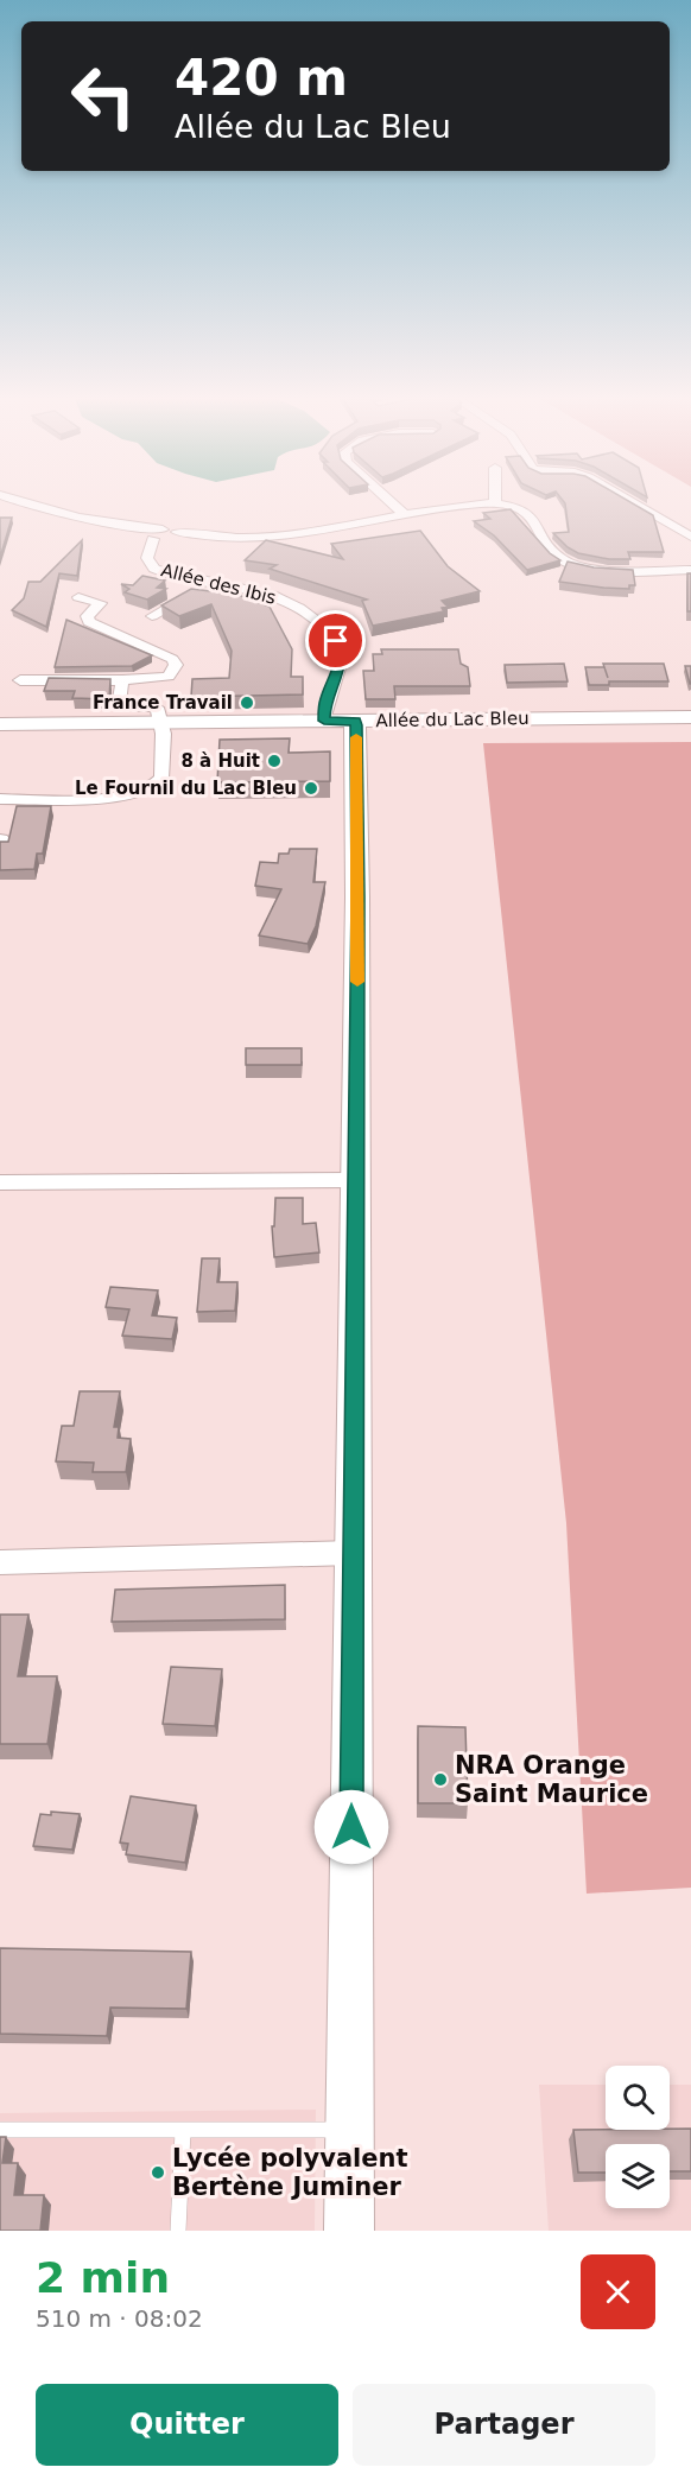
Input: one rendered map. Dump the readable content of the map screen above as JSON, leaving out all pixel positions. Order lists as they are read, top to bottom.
{
  "streets": {
    "street": ["Allée des Ibis", "Allée du Lac Bleu"]
  },
  "crossings": [
    ["Allée des Ibis", "Allée du Lac Bleu"]
  ],
  "places": [
    "France Travail",
    "8 à Huit",
    "Le Fournil du Lac Bleu",
    "NRA Orange Saint Maurice",
    "Lycée polyvalent Bertène Juminer"
  ],
  "page": {
    "turn": ["420 m", "Allée du Lac Bleu"],
    "heading": ["2 min", "510 m · 08:02"],
    "buttons": ["Quitter", "Partager"]
  }
}
